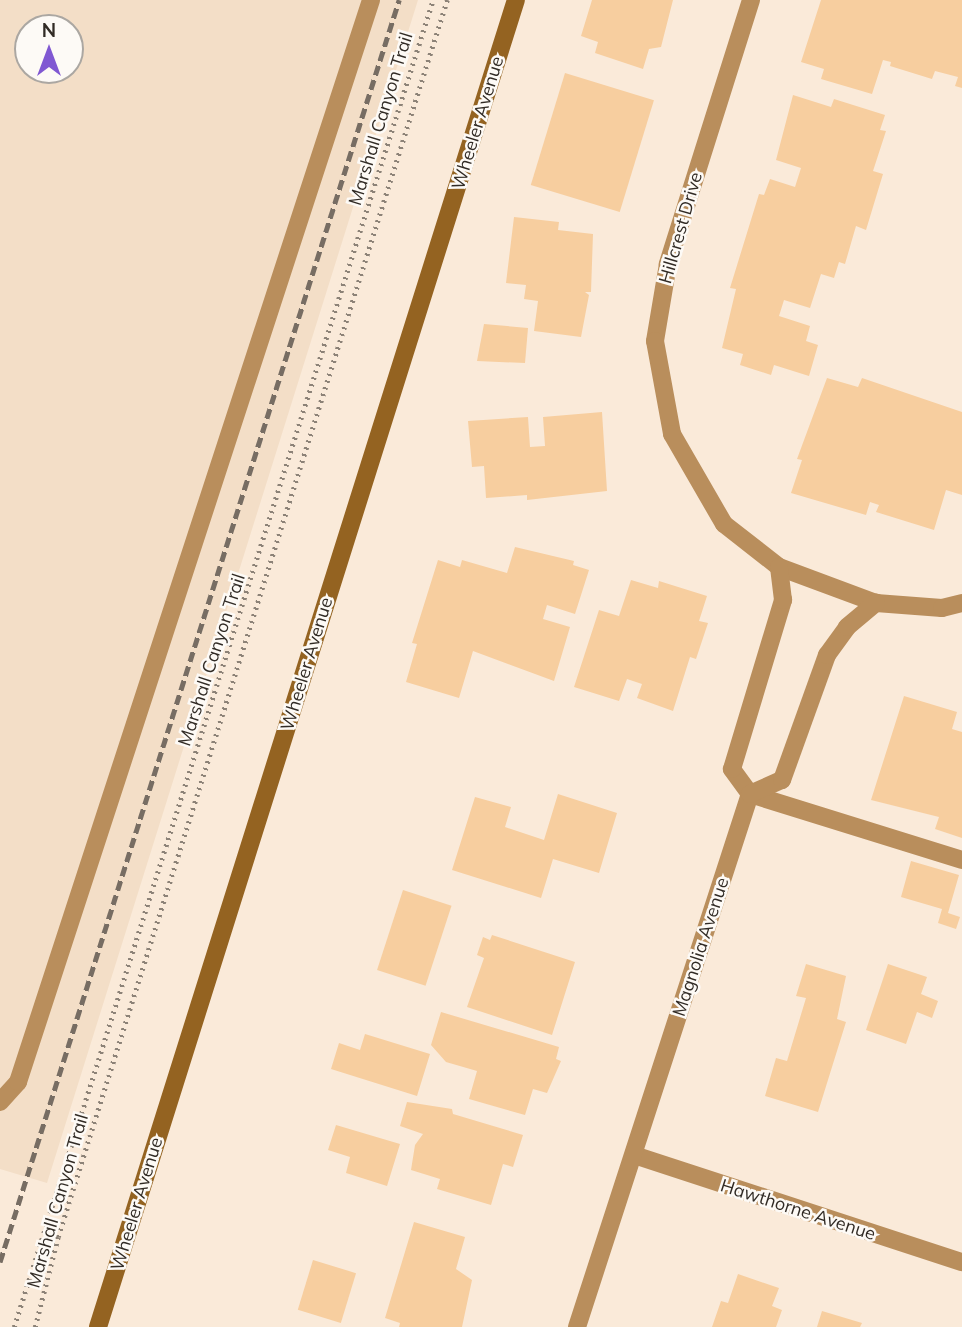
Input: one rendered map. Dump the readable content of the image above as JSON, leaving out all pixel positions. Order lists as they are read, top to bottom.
{
  "streets": {
    "main road": ["Wheeler Avenue"],
    "street": ["Hillcrest Drive", "Magnolia Avenue", "Hawthorne Avenue"],
    "path": ["Marshall Canyon Trail"]
  },
  "crossings": [
    ["Magnolia Avenue", "Hawthorne Avenue"]
  ],
  "north": "top"
}
